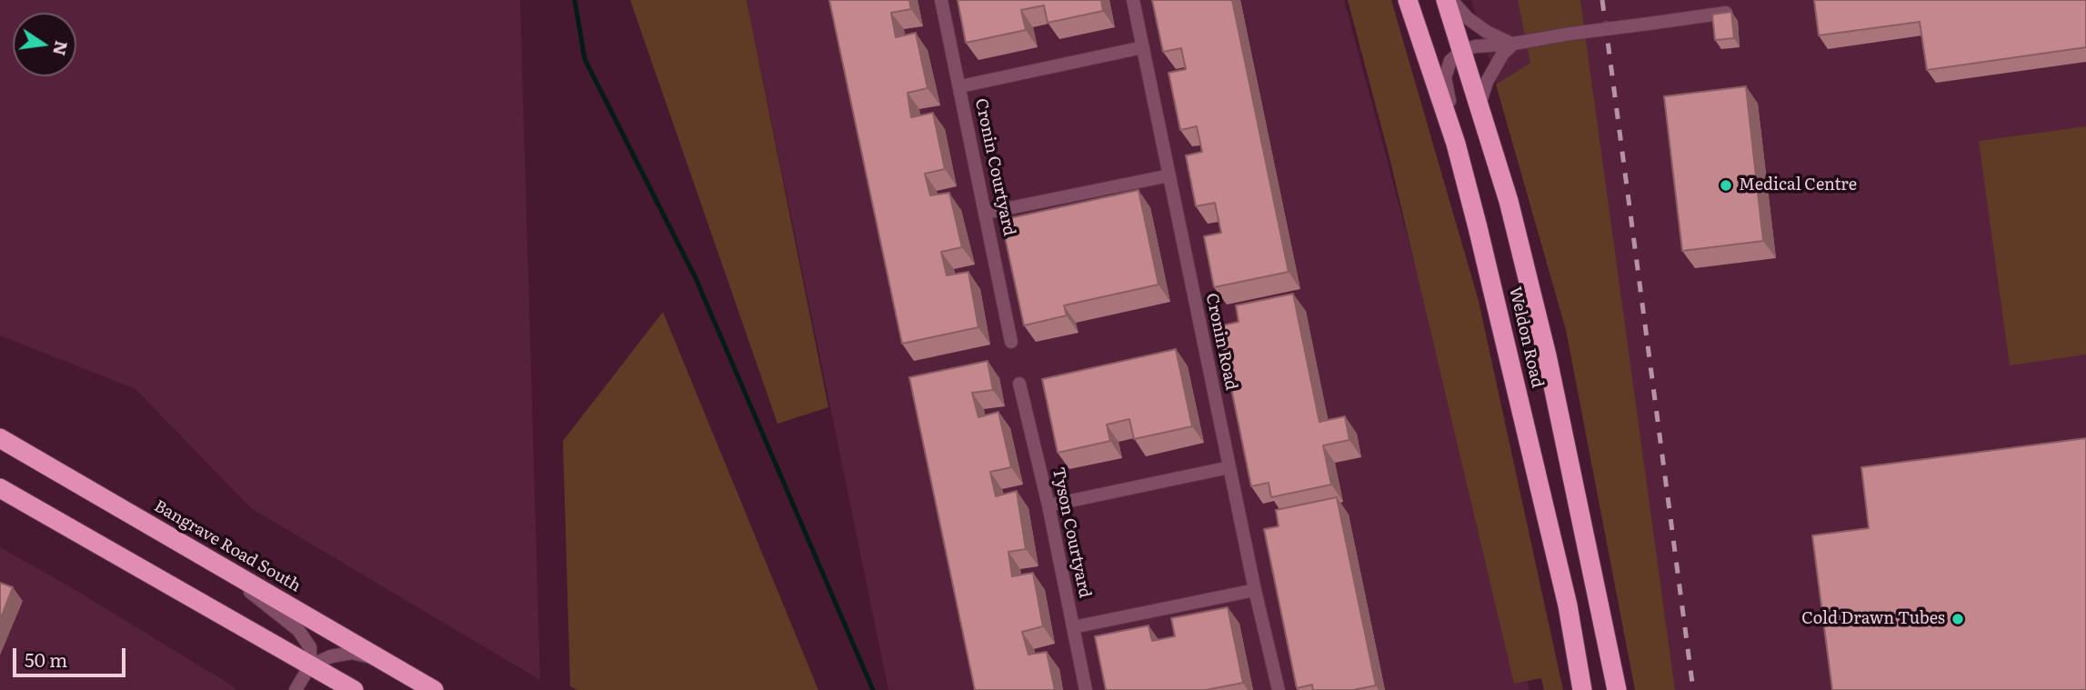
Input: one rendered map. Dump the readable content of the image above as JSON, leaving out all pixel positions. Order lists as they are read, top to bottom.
{
  "streets": {
    "highway": ["Weldon Road", "Bangrave Road South"],
    "street": ["Cronin Courtyard", "Cronin Road", "Tyson Courtyard"]
  },
  "places": ["Medical Centre", "Cold Drawn Tubes"],
  "scale_bar": "50 m",
  "north": "right"
}
